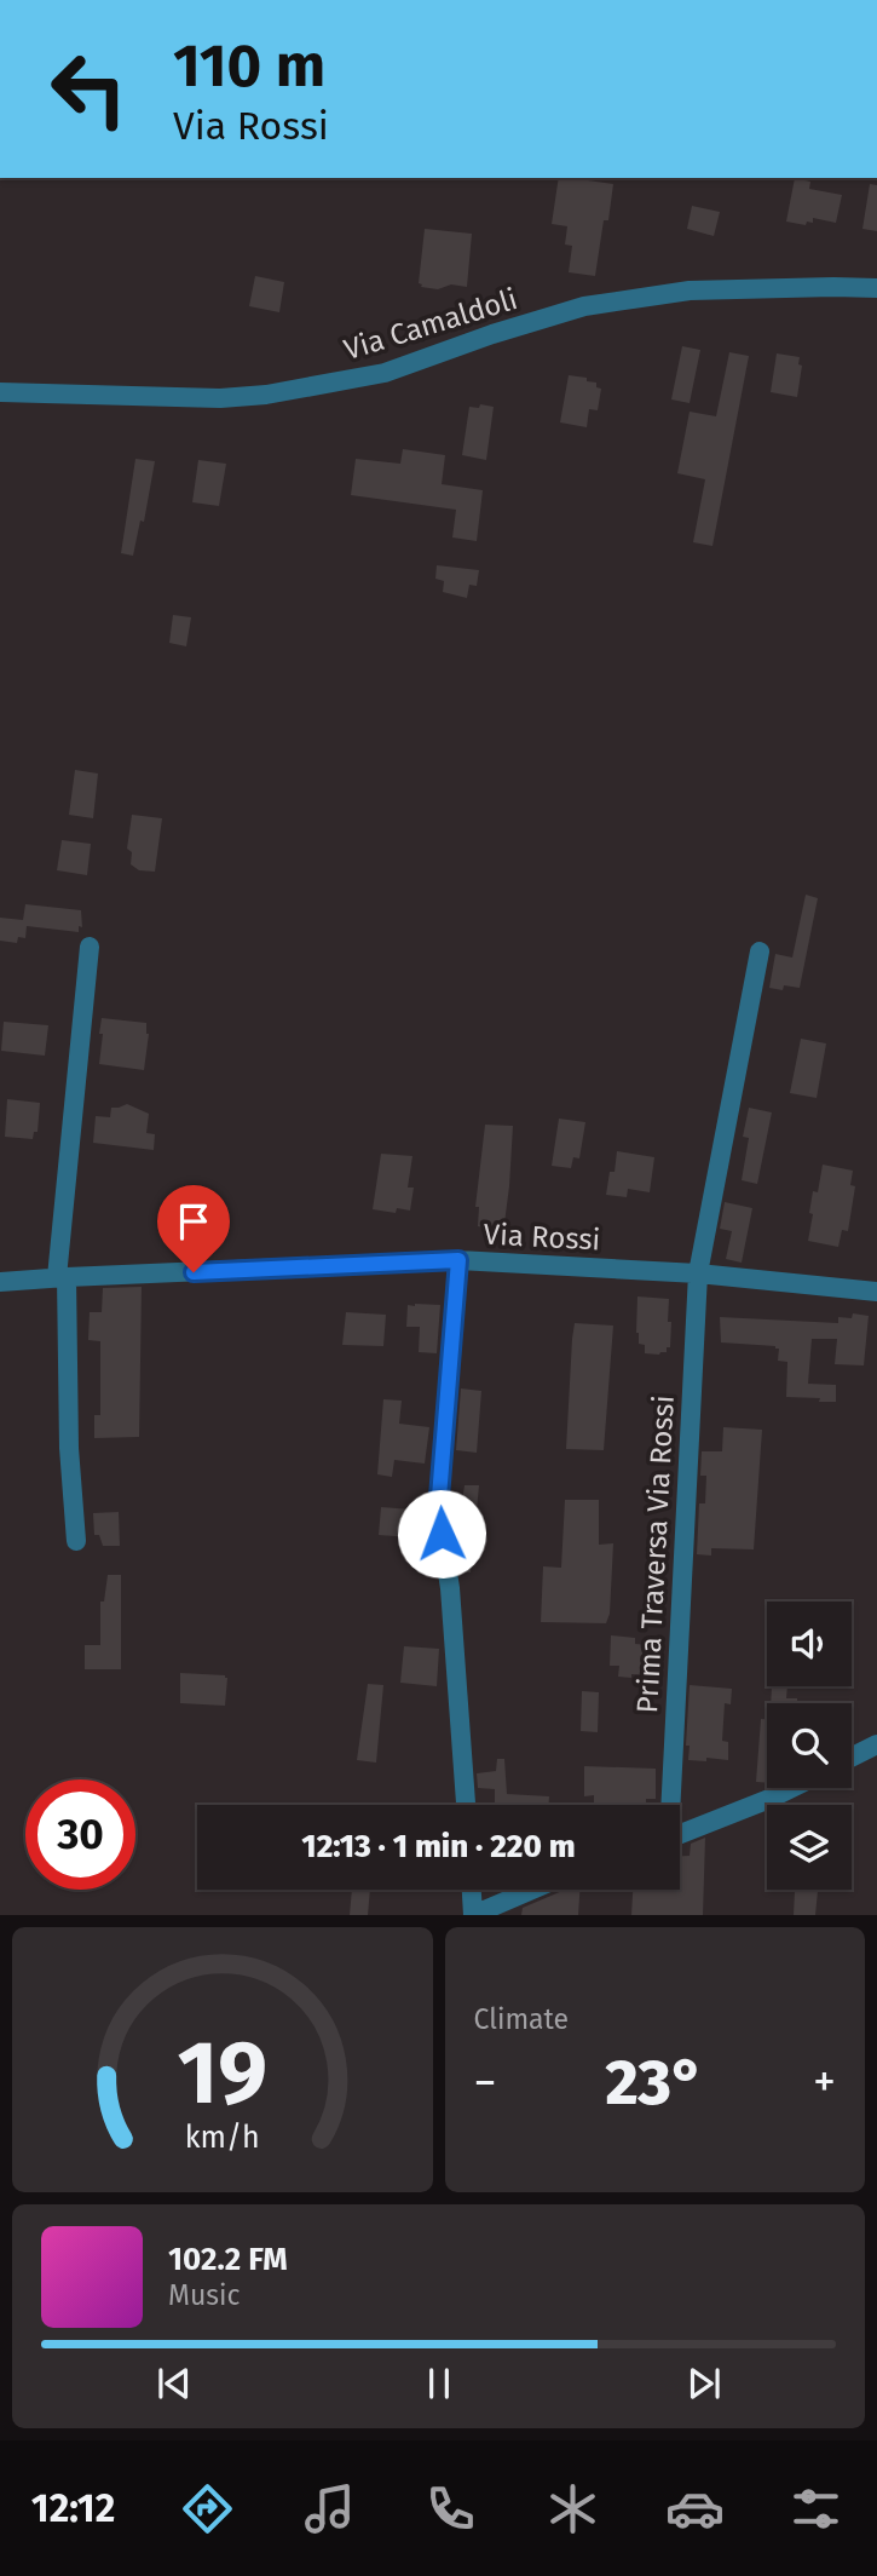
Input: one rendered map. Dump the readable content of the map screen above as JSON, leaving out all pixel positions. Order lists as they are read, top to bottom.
{
  "streets": {
    "street": ["Via Camaldoli", "Via Rossi", "Prima Traversa Via Rossi"]
  },
  "crossings": [
    ["Via Rossi", "Prima Traversa Via Rossi"]
  ],
  "page": {
    "turn": ["110 m", "Via Rossi"],
    "limit": "30",
    "trip": "12:13 · 1 min · 220 m",
    "tile": "Climate",
    "heat": ["−", "23°", "+"],
    "song": ["102.2 FM", "Music"],
    "tabs": "12:12",
    "gauge": ["19", "km/h"]
  }
}
